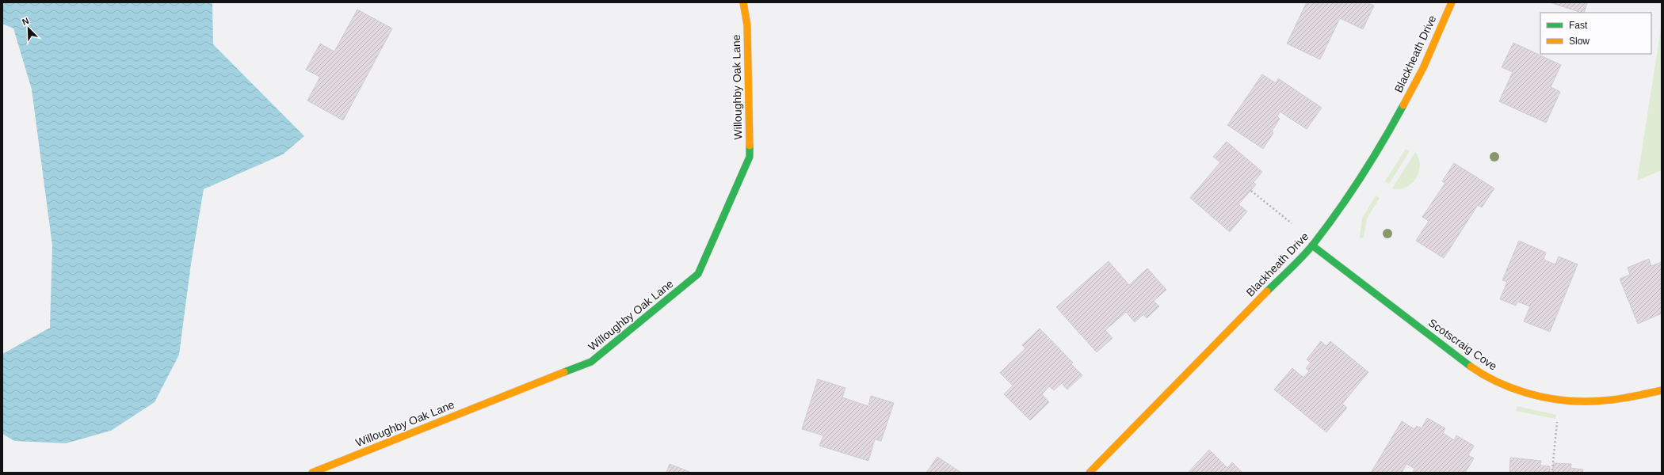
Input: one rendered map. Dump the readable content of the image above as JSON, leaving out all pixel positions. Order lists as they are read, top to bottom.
{
  "streets": {
    "street": ["Blackheath Drive", "Willoughby Oak Lane", "Scotscraig Cove"]
  },
  "crossings": [
    ["Blackheath Drive", "Scotscraig Cove"]
  ],
  "legend": ["Fast", "Slow"],
  "north": "top left"
}
